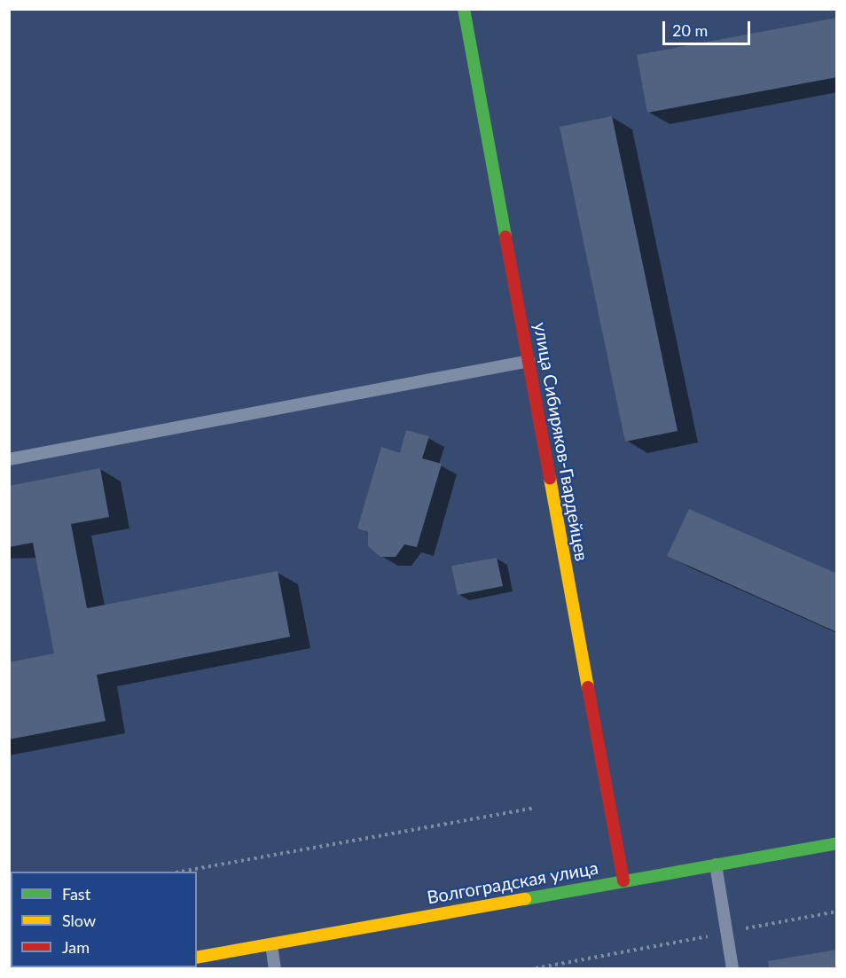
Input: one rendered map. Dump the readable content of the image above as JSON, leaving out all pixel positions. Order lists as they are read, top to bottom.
{
  "streets": {
    "street": ["улица Сибиряков-Гвардейцев", "Волгоградская улица"]
  },
  "crossings": [
    ["улица Сибиряков-Гвардейцев", "Волгоградская улица"]
  ],
  "legend": ["Fast", "Slow", "Jam"],
  "scale_bar": "20 m"
}
